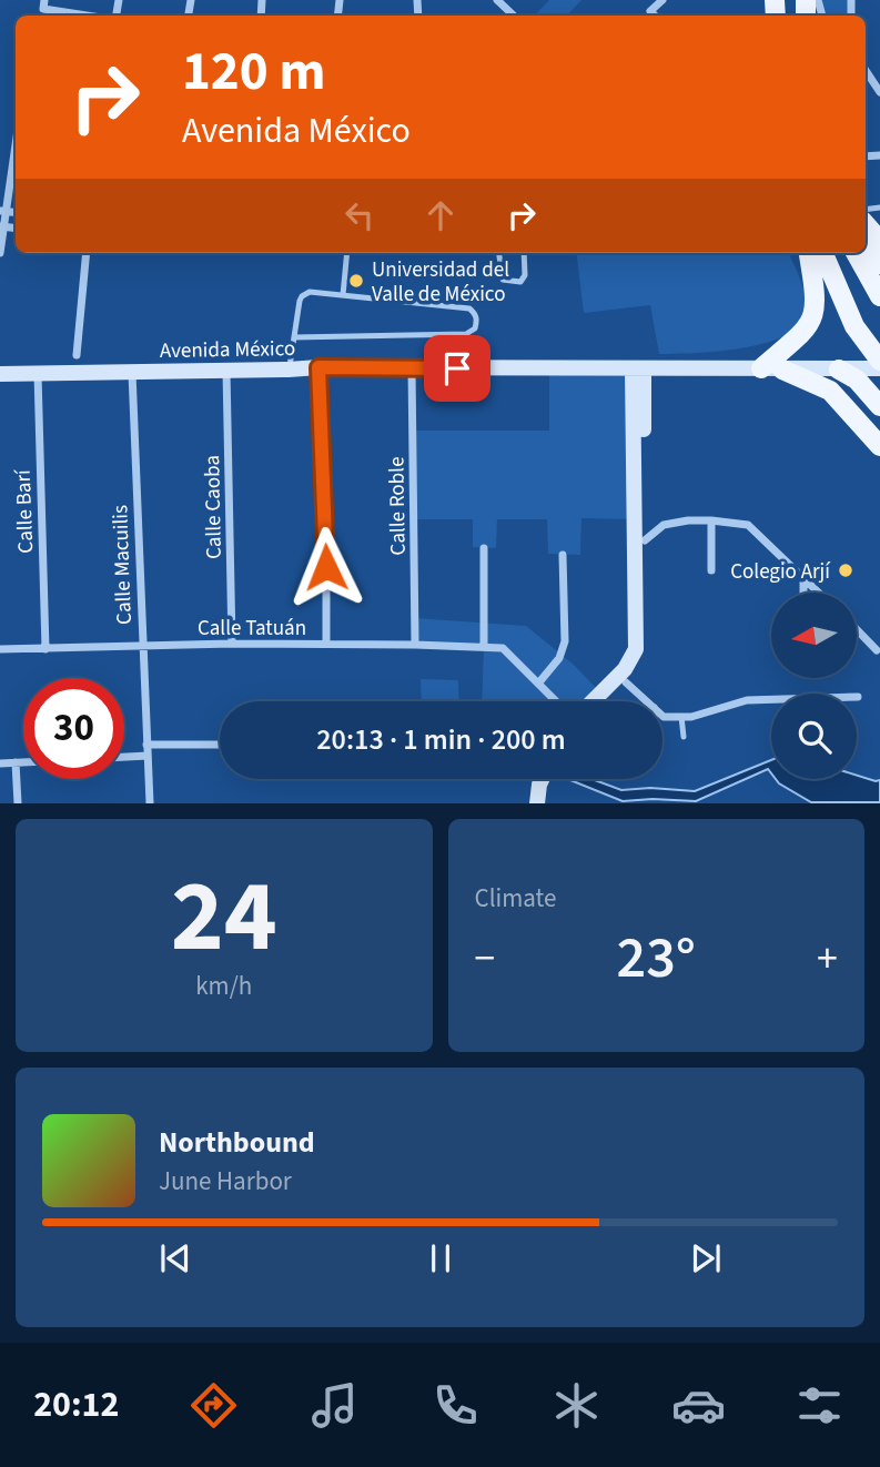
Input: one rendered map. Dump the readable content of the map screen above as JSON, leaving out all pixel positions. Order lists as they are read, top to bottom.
{
  "streets": {
    "main road": ["Avenida México"],
    "street": [
      "Calle Roble",
      "Calle Caoba",
      "Calle Barí",
      "Calle Macuilis",
      "Calle Tatuán"
    ]
  },
  "crossings": [
    ["Avenida México", "Calle Roble"],
    ["Avenida México", "Calle Caoba"],
    ["Avenida México", "Calle Barí"],
    ["Avenida México", "Calle Macuilis"],
    ["Calle Roble", "Calle Tatuán"],
    ["Calle Caoba", "Calle Tatuán"],
    ["Calle Barí", "Calle Tatuán"],
    ["Calle Macuilis", "Calle Tatuán"]
  ],
  "places": ["Universidad del Valle de México", "Colegio Arjí"],
  "north": "left",
  "page": {
    "turn": ["120 m", "Avenida México"],
    "limit": "30",
    "trip": "20:13 · 1 min · 200 m",
    "tile": [
      ["24", "km/h"],
      "Climate"
    ],
    "heat": ["−", "23°", "+"],
    "song": ["Northbound", "June Harbor"],
    "tabs": "20:12"
  }
}
